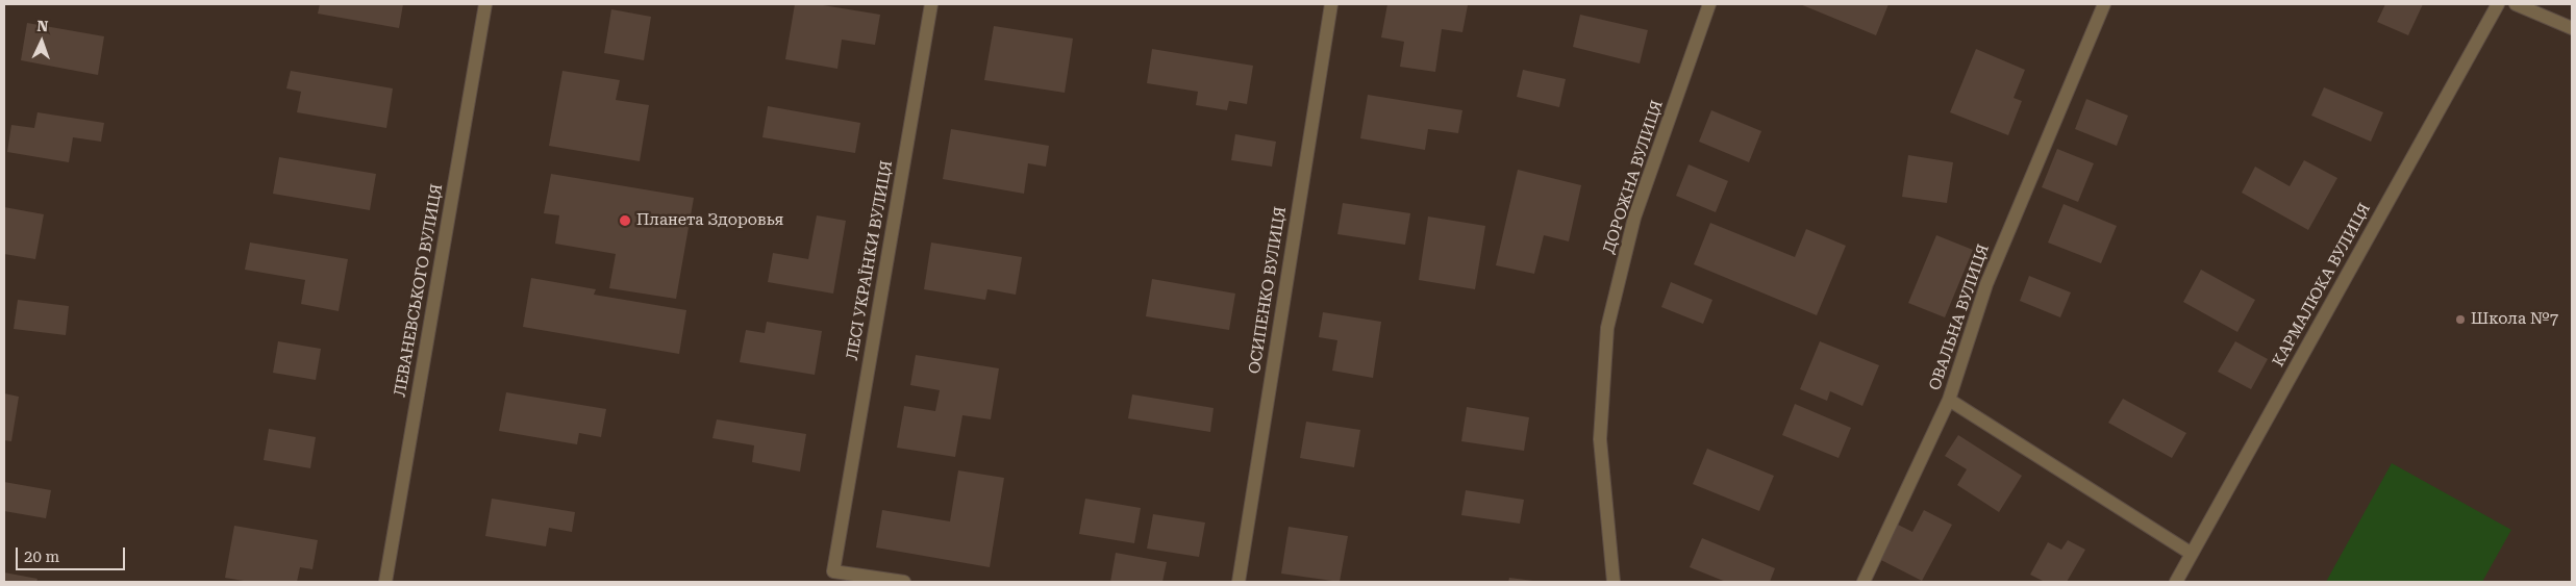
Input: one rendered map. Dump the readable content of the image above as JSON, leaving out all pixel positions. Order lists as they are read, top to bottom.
{
  "streets": {
    "street": [
      "ДОРОЖНА ВУЛИЦЯ",
      "ЛЕСІ УКРАЇНКИ ВУЛИЦЯ",
      "КАРМАЛЮКА ВУЛИЦЯ",
      "ЛЕВАНЕВСЬКОГО ВУЛИЦЯ",
      "ОСИПЕНКО ВУЛИЦЯ",
      "ОВАЛЬНА ВУЛИЦЯ"
    ]
  },
  "places": ["Планета Здоровья", "Школа №7"],
  "scale_bar": "20 m",
  "north": "top"
}
